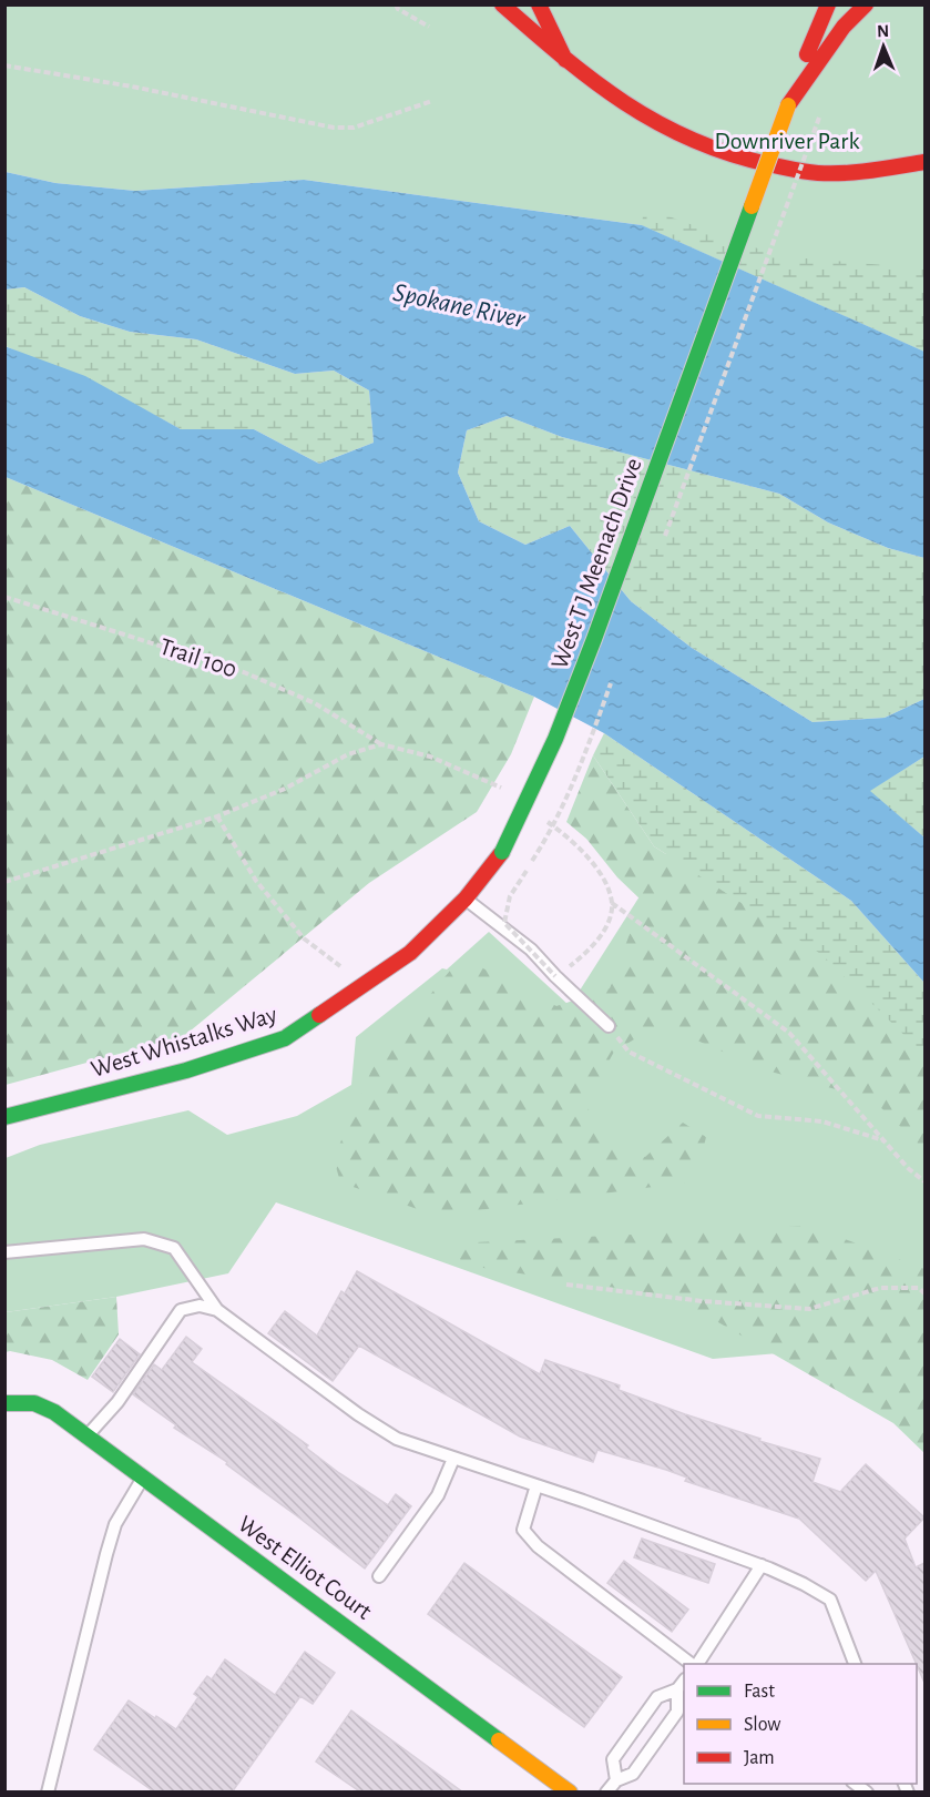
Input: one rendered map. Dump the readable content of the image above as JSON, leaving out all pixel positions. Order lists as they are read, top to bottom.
{
  "streets": {
    "main road": ["West T J Meenach Drive", "West Whistalks Way", "West Elliot Court"],
    "path": ["Trail 100"]
  },
  "crossings": [
    ["West T J Meenach Drive", "West Whistalks Way"]
  ],
  "water": ["Spokane River"],
  "parks": ["Downriver Park"],
  "legend": ["Fast", "Slow", "Jam"],
  "north": "top"
}
